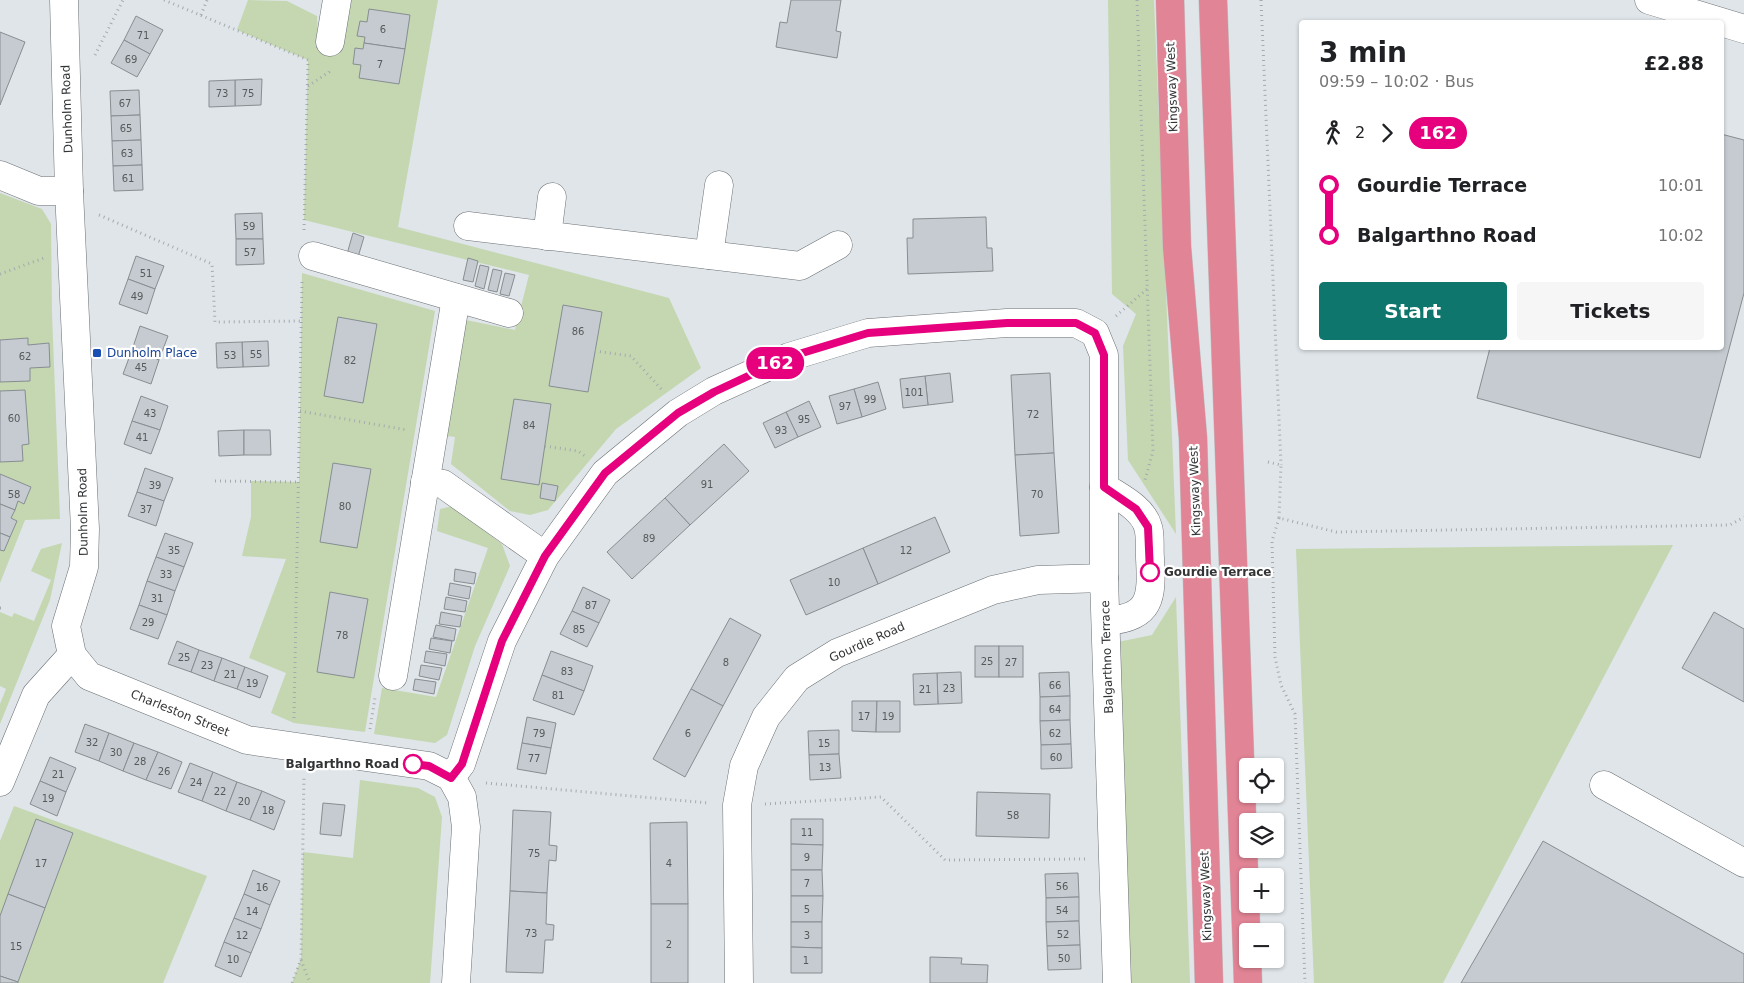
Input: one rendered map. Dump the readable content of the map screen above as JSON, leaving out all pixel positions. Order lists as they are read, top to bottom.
{
  "streets": {
    "highway": ["Kingsway West"],
    "street": [
      "Dunholm Road",
      "Gourdie Road",
      "Balgarthno Terrace",
      "Charleston Street"
    ]
  },
  "crossings": [
    ["Dunholm Road", "Charleston Street"],
    ["Gourdie Road", "Balgarthno Terrace"]
  ],
  "places": {
    "transit": ["Dunholm Place"],
    "other": ["Gourdie Terrace", "Balgarthno Road"]
  },
  "lines": ["bus line 162"],
  "house_numbers": [
    "6",
    "71",
    "69",
    "7",
    "73",
    "75",
    "67",
    "65",
    "63",
    "61",
    "59",
    "57",
    "51",
    "49",
    "86",
    "55",
    "53",
    "62",
    "82",
    "45",
    "101",
    "99",
    "97",
    "43",
    "72",
    "60",
    "95",
    "84",
    "93",
    "41",
    "91",
    "39",
    "58",
    "70",
    "80",
    "37",
    "89",
    "35",
    "12",
    "33",
    "10",
    "31",
    "87",
    "29",
    "85",
    "78",
    "25",
    "25",
    "8",
    "27",
    "23",
    "83",
    "21",
    "19",
    "66",
    "23",
    "21",
    "81",
    "64",
    "17",
    "19",
    "79",
    "6",
    "62",
    "32",
    "15",
    "30",
    "60",
    "77",
    "28",
    "13",
    "26",
    "21",
    "24",
    "22",
    "19",
    "20",
    "18",
    "58",
    "11",
    "75",
    "9",
    "17",
    "4",
    "7",
    "56",
    "16",
    "5",
    "54",
    "14",
    "73",
    "52",
    "12",
    "3",
    "2",
    "15",
    "50",
    "10",
    "1"
  ],
  "page": {
    "on_map": "162",
    "heading": ["3 min", "09:59 – 10:02 · Bus", "£2.88"],
    "legs": ["2", "162"],
    "list": [
      {
        "name": "Gourdie Terrace",
        "value": "10:01"
      },
      {
        "name": "Balgarthno Road",
        "value": "10:02"
      }
    ],
    "buttons": ["Start", "Tickets"],
    "map_buttons": ["+", "−"]
  }
}
